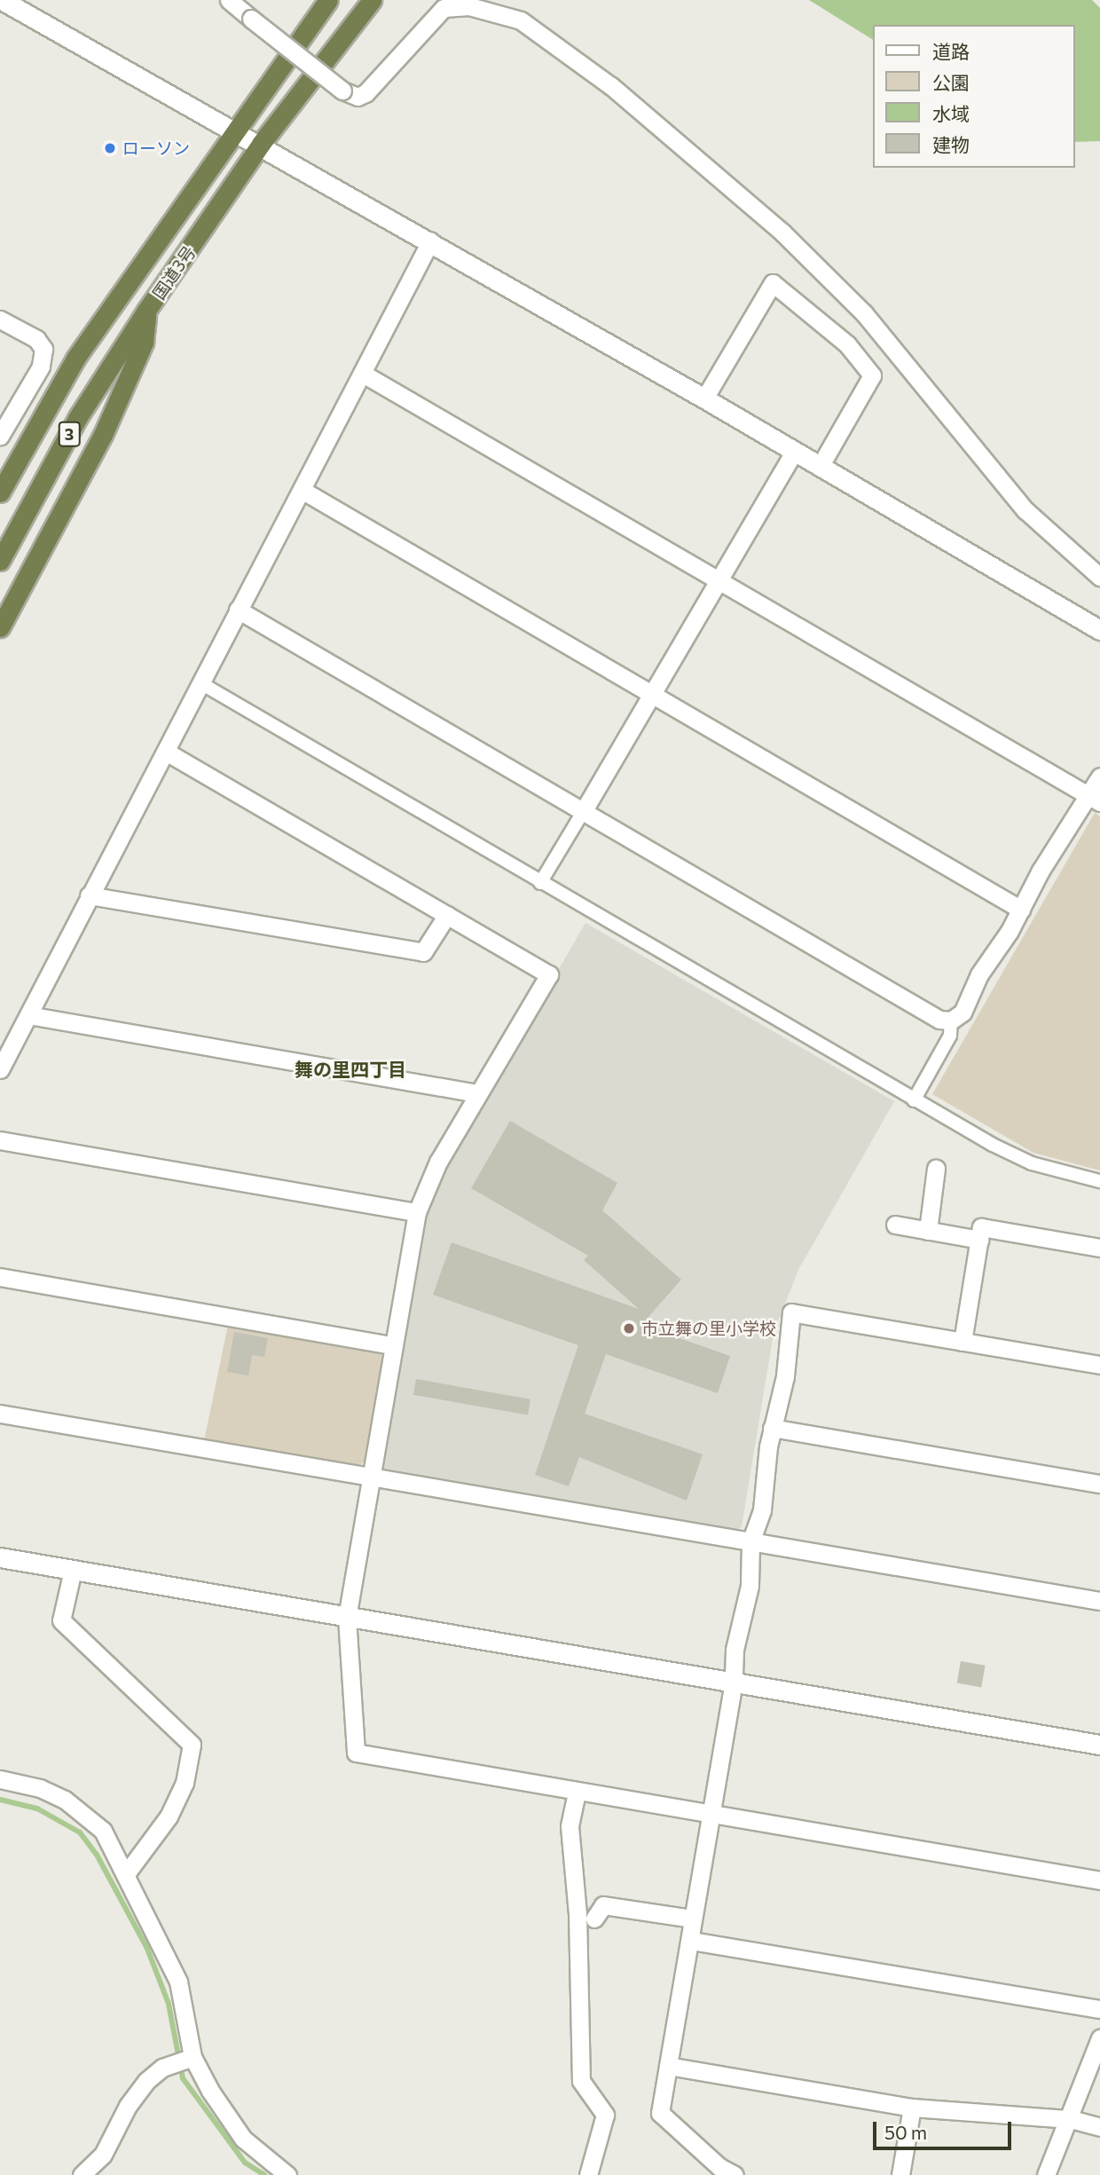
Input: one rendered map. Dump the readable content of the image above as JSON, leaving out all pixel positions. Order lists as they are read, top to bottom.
{
  "streets": {
    "highway": ["国道3号", "3"]
  },
  "districts": ["舞の里四丁目"],
  "places": ["ローソン", "市立舞の里小学校"],
  "legend": [
    "道路",
    "公園",
    "水域",
    "建物"
  ],
  "scale_bar": "50 m"
}
